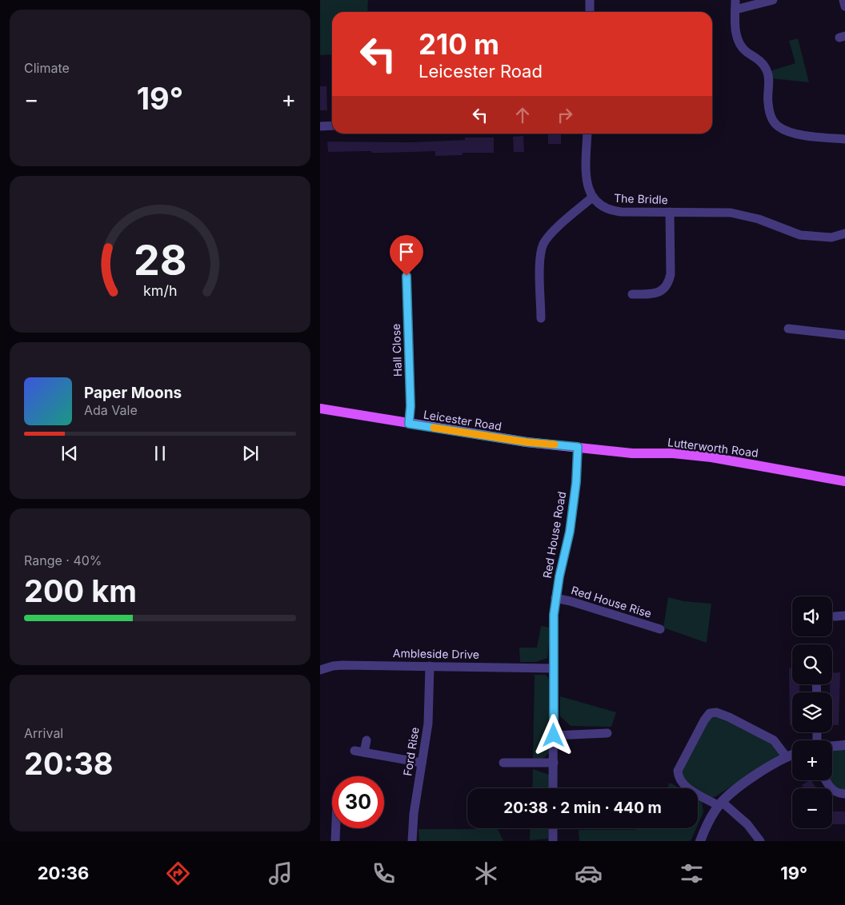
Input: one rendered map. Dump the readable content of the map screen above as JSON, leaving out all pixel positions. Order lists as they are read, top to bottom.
{
  "streets": {
    "main road": ["Leicester Road", "Lutterworth Road"],
    "street": [
      "The Bridle",
      "Hall Close",
      "Red House Road",
      "Red House Rise",
      "Ambleside Drive",
      "Ford Rise"
    ]
  },
  "crossings": [
    ["Hall Close", "Leicester Road"],
    ["Leicester Road", "Lutterworth Road"],
    ["Leicester Road", "Red House Road"],
    ["Lutterworth Road", "Red House Road"],
    ["Red House Road", "Red House Rise"],
    ["Red House Road", "Ambleside Drive"],
    ["Ambleside Drive", "Ford Rise"]
  ],
  "page": {
    "tile": [
      "Climate",
      ["Range · 40%", "200 km"],
      ["Arrival", "20:38"]
    ],
    "turn": ["210 m", "Leicester Road"],
    "heat": ["−", "19°", "+"],
    "song": ["Paper Moons", "Ada Vale"],
    "map_buttons": ["+", "−"],
    "limit": "30",
    "trip": "20:38 · 2 min · 440 m",
    "tabs": ["20:36", "19°"],
    "gauge": ["28", "km/h"]
  }
}
